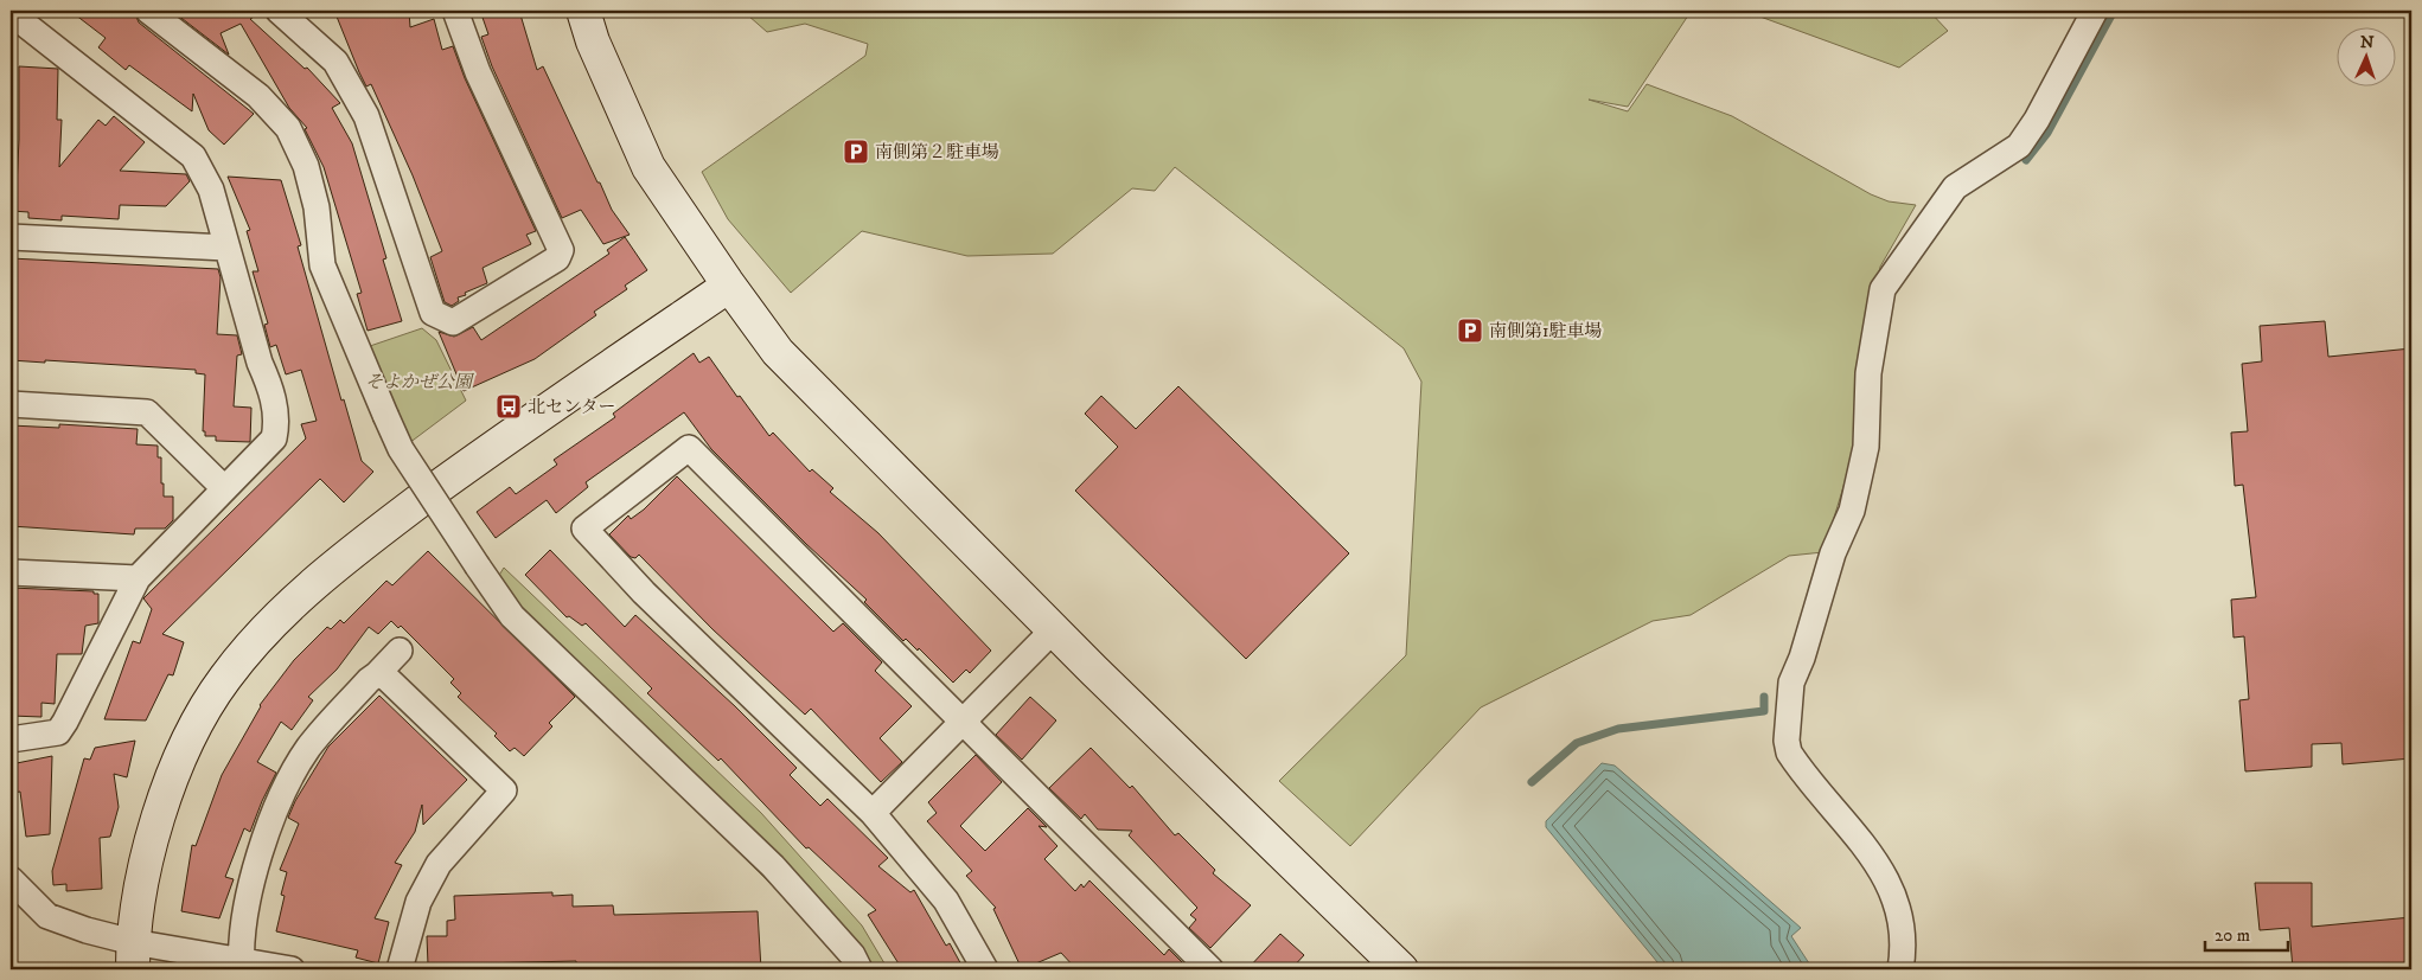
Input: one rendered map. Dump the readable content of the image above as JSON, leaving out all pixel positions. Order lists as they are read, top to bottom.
{
  "parks": ["そよかぜ公園"],
  "places": {
    "parking": ["南側第２駐車場", "南側第1駐車場"],
    "bus stop": ["北センター"]
  },
  "scale_bar": "20 m",
  "north": "top"
}
